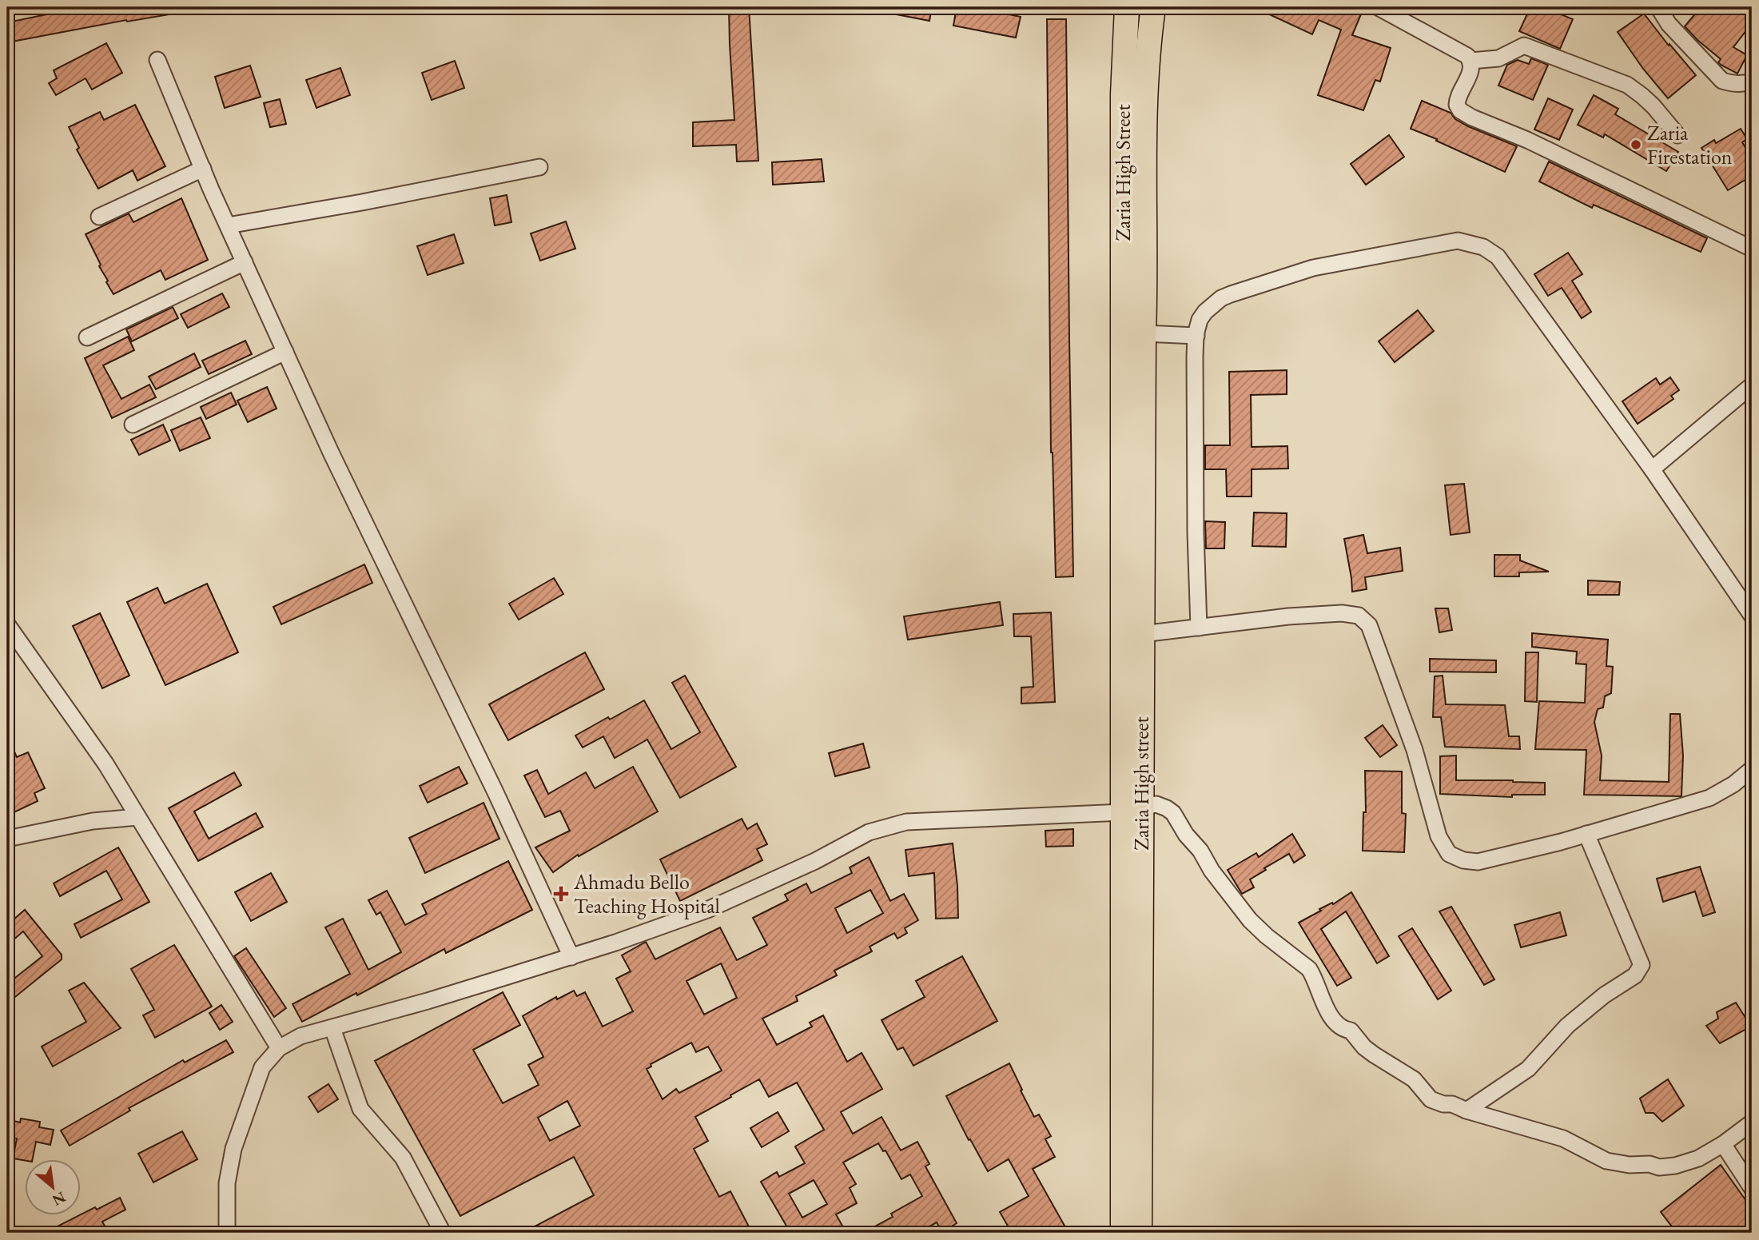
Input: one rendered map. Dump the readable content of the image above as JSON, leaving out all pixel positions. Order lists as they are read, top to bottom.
{
  "streets": {
    "main road": ["Zaria High Street", "Zaria High street"]
  },
  "crossings": [
    ["Zaria High Street", "Zaria High street"]
  ],
  "places": {
    "other": ["Zaria Firestation"],
    "health": ["Ahmadu Bello Teaching Hospital"]
  },
  "north": "bottom right"
}
